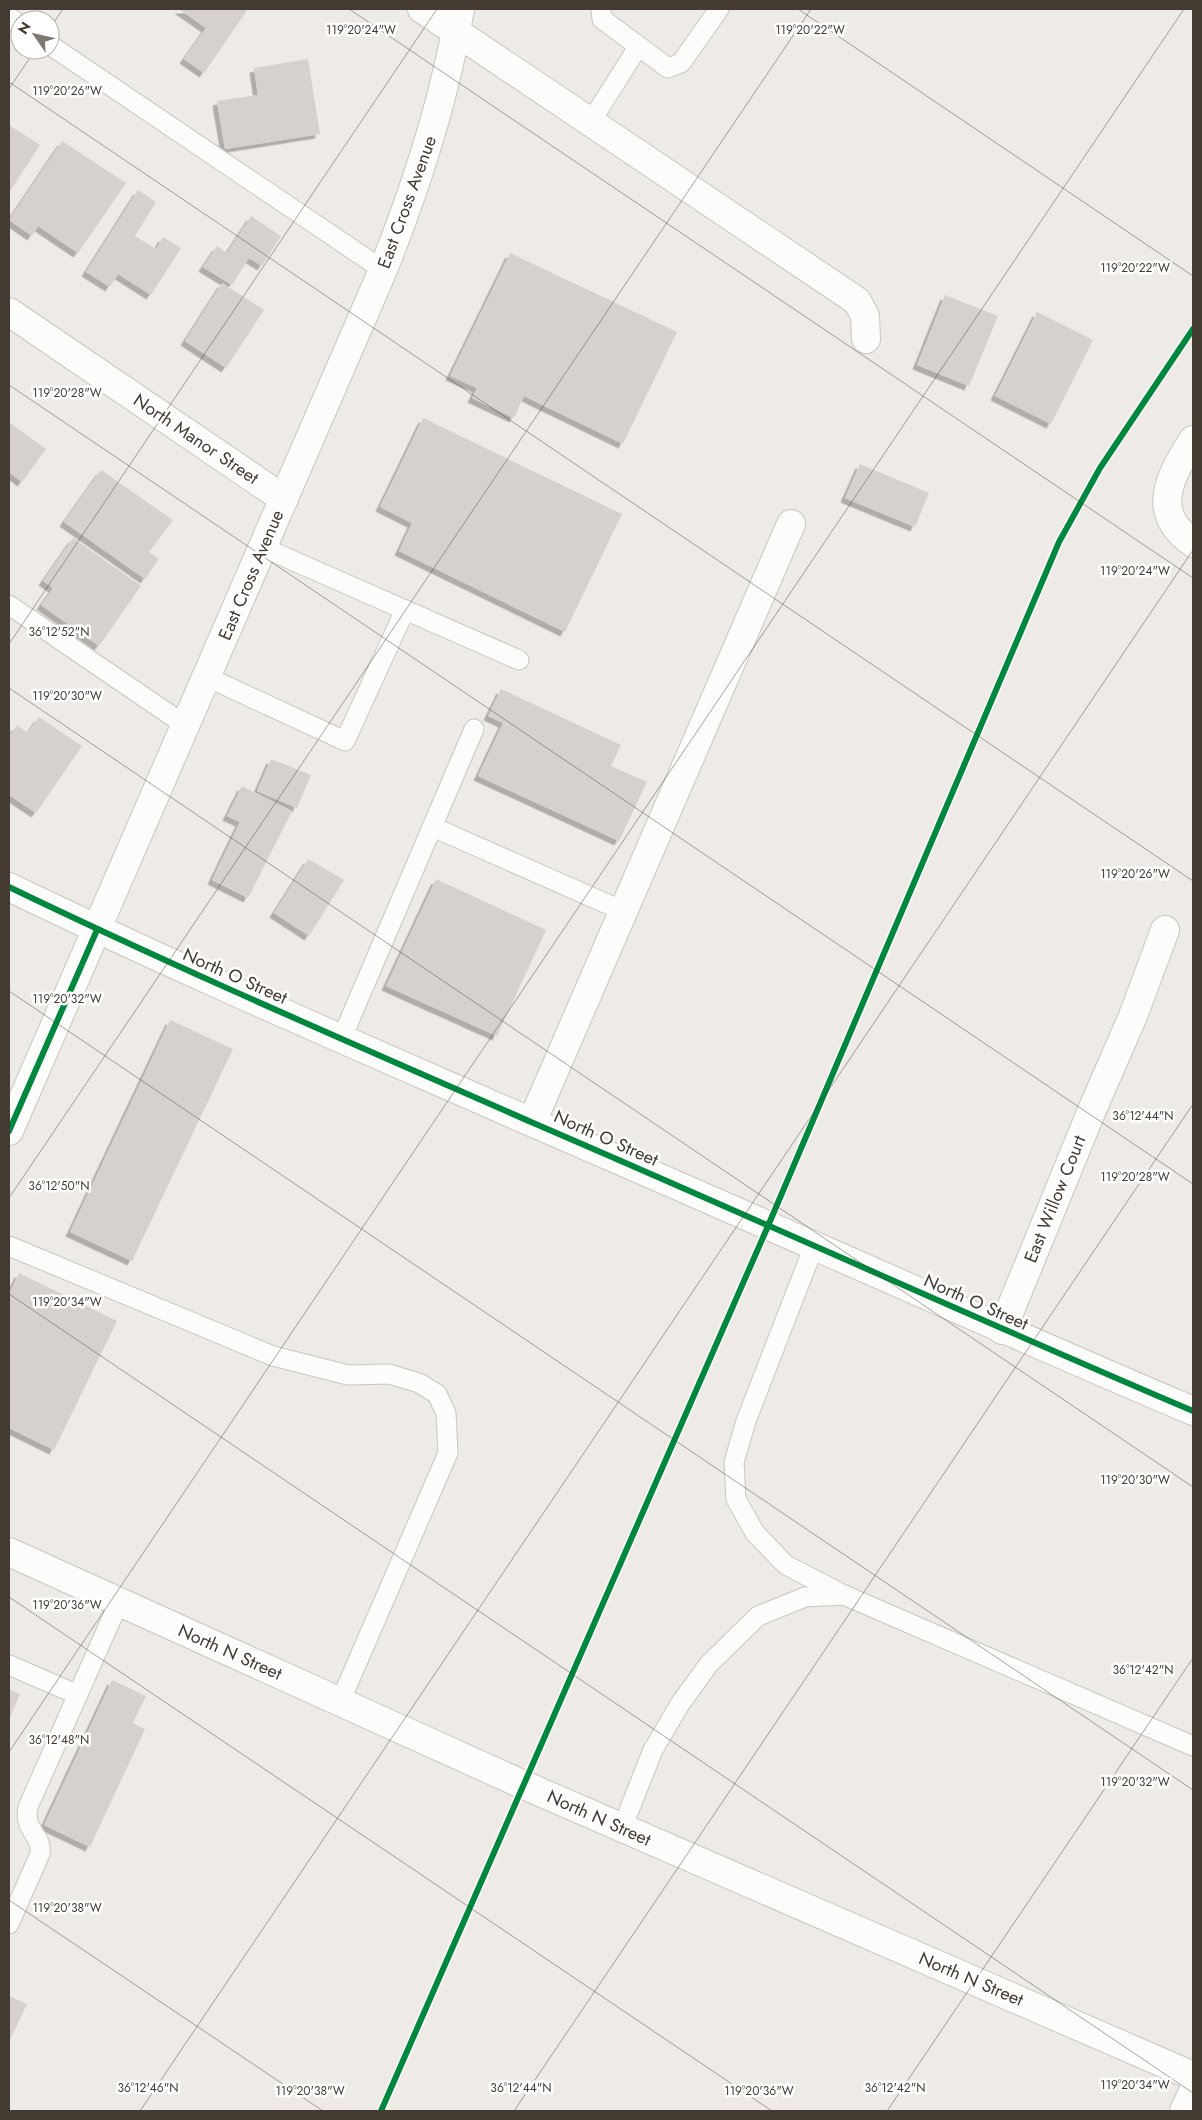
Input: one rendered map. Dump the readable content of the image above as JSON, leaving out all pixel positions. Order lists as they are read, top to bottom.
{
  "streets": {
    "street": [
      "East Cross Avenue",
      "North Manor Street",
      "North O Street",
      "East Willow Court",
      "North N Street"
    ]
  },
  "crossings": [
    ["East Cross Avenue", "North Manor Street"],
    ["East Cross Avenue", "North O Street"],
    ["North O Street", "East Willow Court"]
  ],
  "north": "top left",
  "coordinates": [
    "119°20'24\"W",
    "119°20'22\"W",
    "119°20'26\"W",
    "119°20'28\"W",
    "36°12'52\"N",
    "119°20'30\"W",
    "119°20'32\"W",
    "36°12'44\"N",
    "36°12'50\"N",
    "119°20'34\"W",
    "119°20'36\"W",
    "36°12'42\"N",
    "36°12'48\"N",
    "119°20'38\"W",
    "36°12'46\"N"
  ]
}
